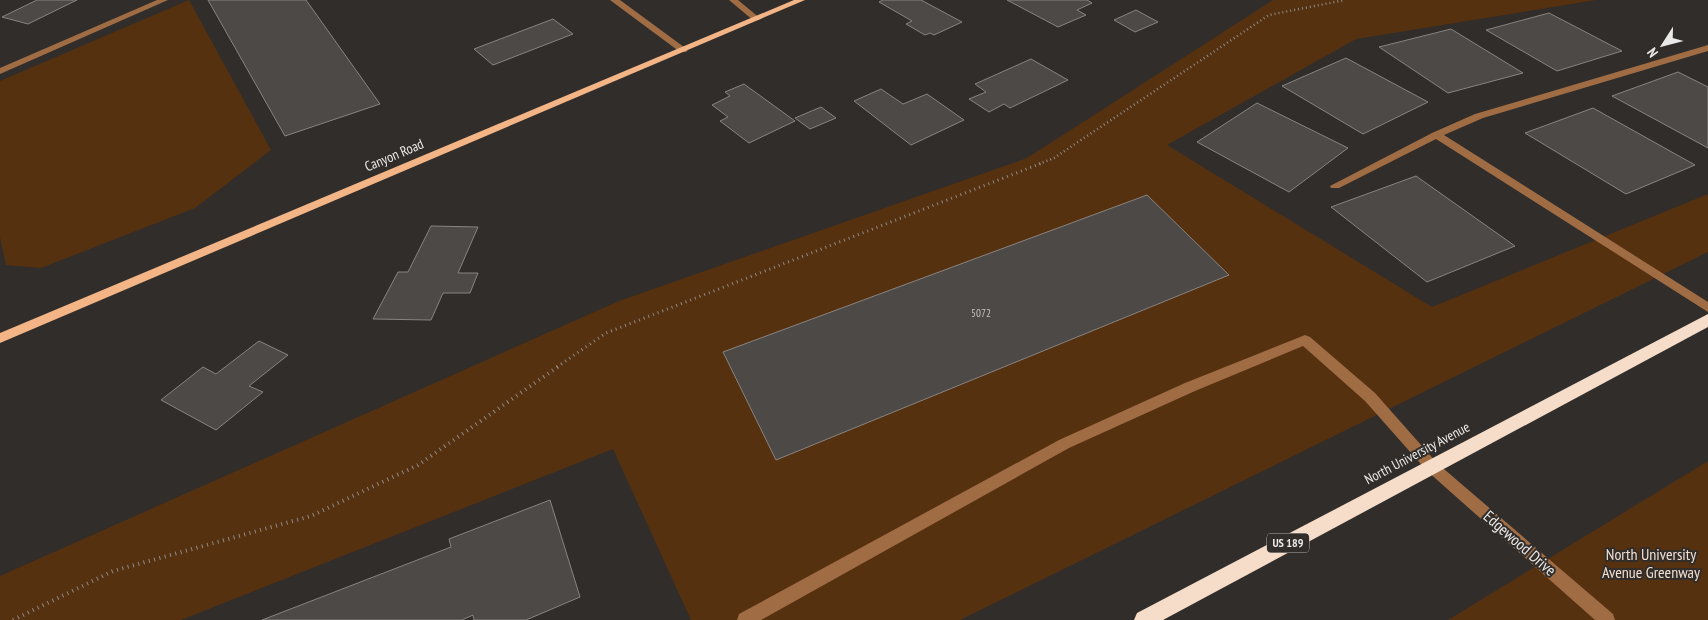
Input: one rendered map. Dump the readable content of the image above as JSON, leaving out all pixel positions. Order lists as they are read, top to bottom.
{
  "streets": {
    "highway": ["North University Avenue", "US 189"],
    "main road": ["Canyon Road"],
    "street": ["Edgewood Drive"]
  },
  "crossings": [
    ["North University Avenue", "Edgewood Drive"]
  ],
  "parks": ["North University Avenue Greenway"],
  "house_numbers": ["5072"],
  "north": "bottom left"
}
